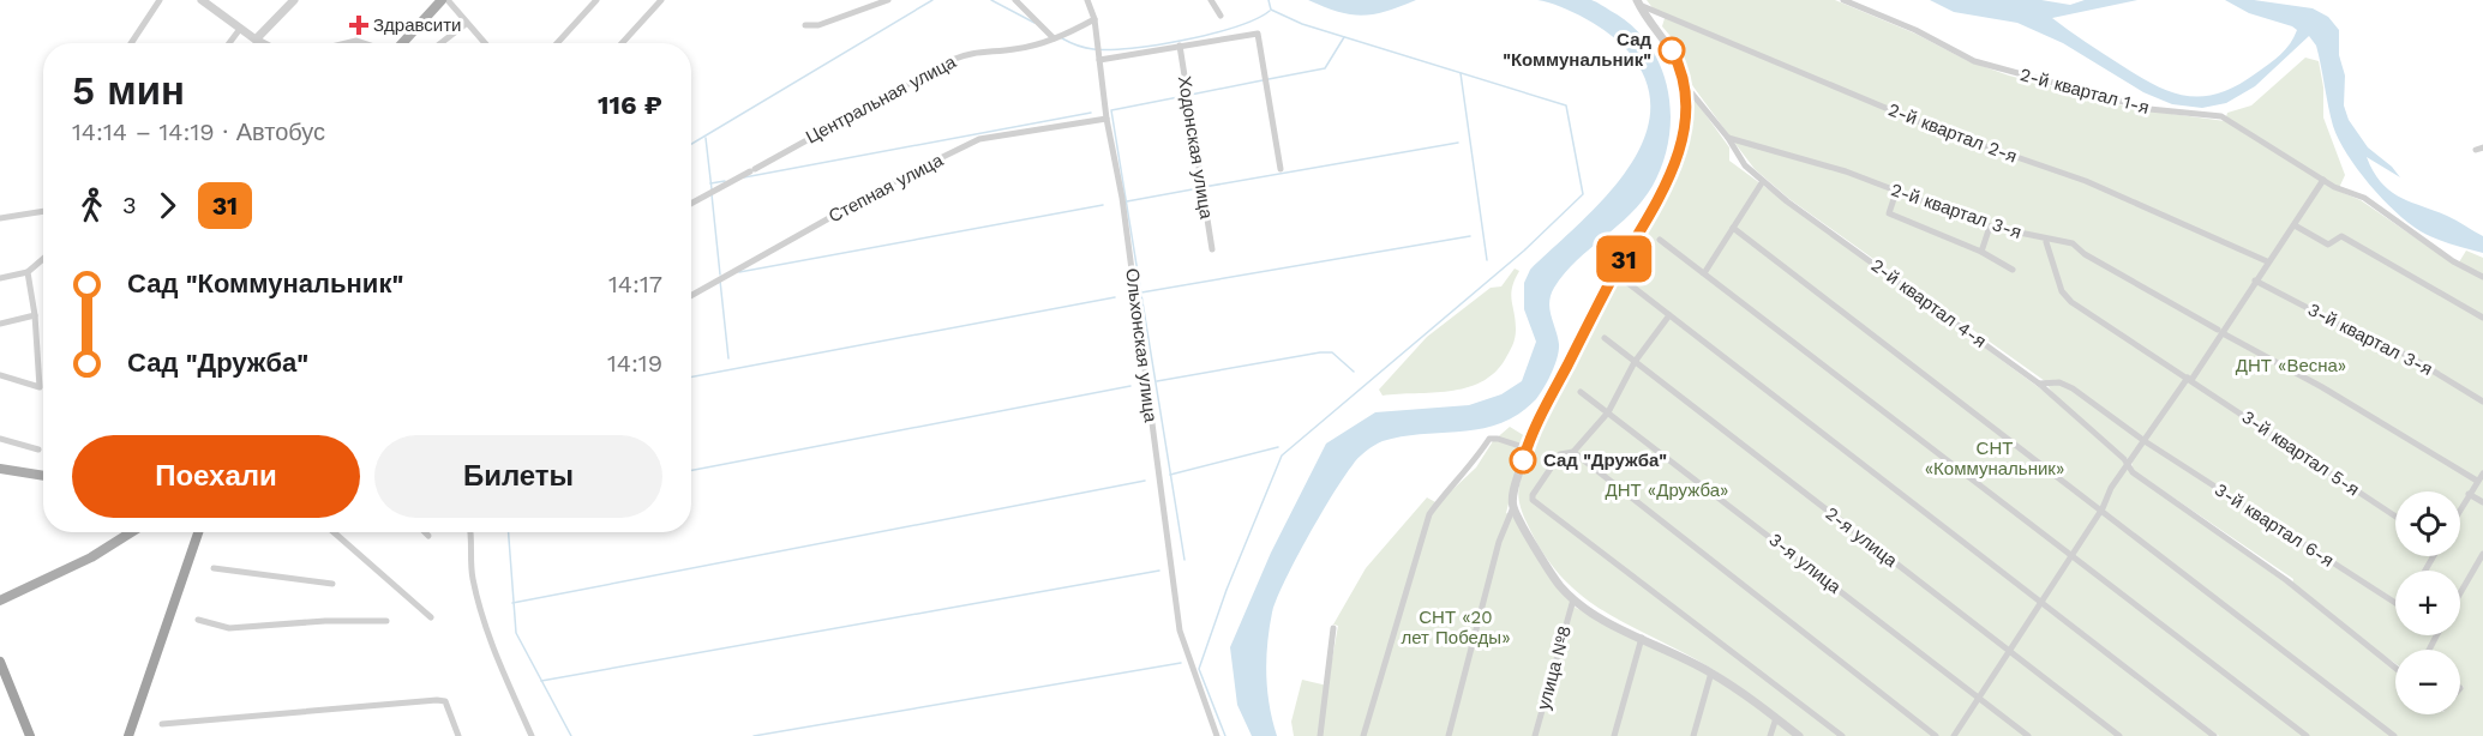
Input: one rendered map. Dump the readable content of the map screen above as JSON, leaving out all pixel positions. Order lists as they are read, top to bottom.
{
  "streets": {
    "street": [
      "2-й квартал 1-я",
      "Центральная улица",
      "2-й квартал 2-я",
      "Ходонская улица",
      "Степная улица",
      "2-й квартал 3-я",
      "2-й квартал 4-я",
      "3-й квартал 3-я",
      "Ольхонская улица",
      "3-й квартал 5-я",
      "3-й квартал 6-я",
      "2-я улица",
      "3-я улица",
      "улица №8"
    ]
  },
  "crossings": [
    ["Центральная улица", "Ольхонская улица"],
    ["Степная улица", "Ольхонская улица"],
    ["2-й квартал 3-я", "2-й квартал 4-я"],
    ["2-й квартал 4-я", "3-й квартал 6-я"]
  ],
  "parks": [
    "ДНТ «Весна»",
    "СНТ «Коммунальник»",
    "ДНТ «Дружба»",
    "СНТ «20 лет Победы»"
  ],
  "places": {
    "health": ["Здравсити"],
    "other": ["Сад \"Коммунальник\"", "Сад \"Дружба\""]
  },
  "lines": ["bus line 31"],
  "page": {
    "on_map": "31",
    "heading": ["5 мин", "14:14 – 14:19 · Автобус", "116 ₽"],
    "legs": ["3", "31"],
    "list": [
      {
        "name": "Сад \"Коммунальник\"",
        "value": "14:17"
      },
      {
        "name": "Сад \"Дружба\"",
        "value": "14:19"
      }
    ],
    "buttons": ["Поехали", "Билеты"],
    "map_buttons": ["+", "−"]
  }
}
